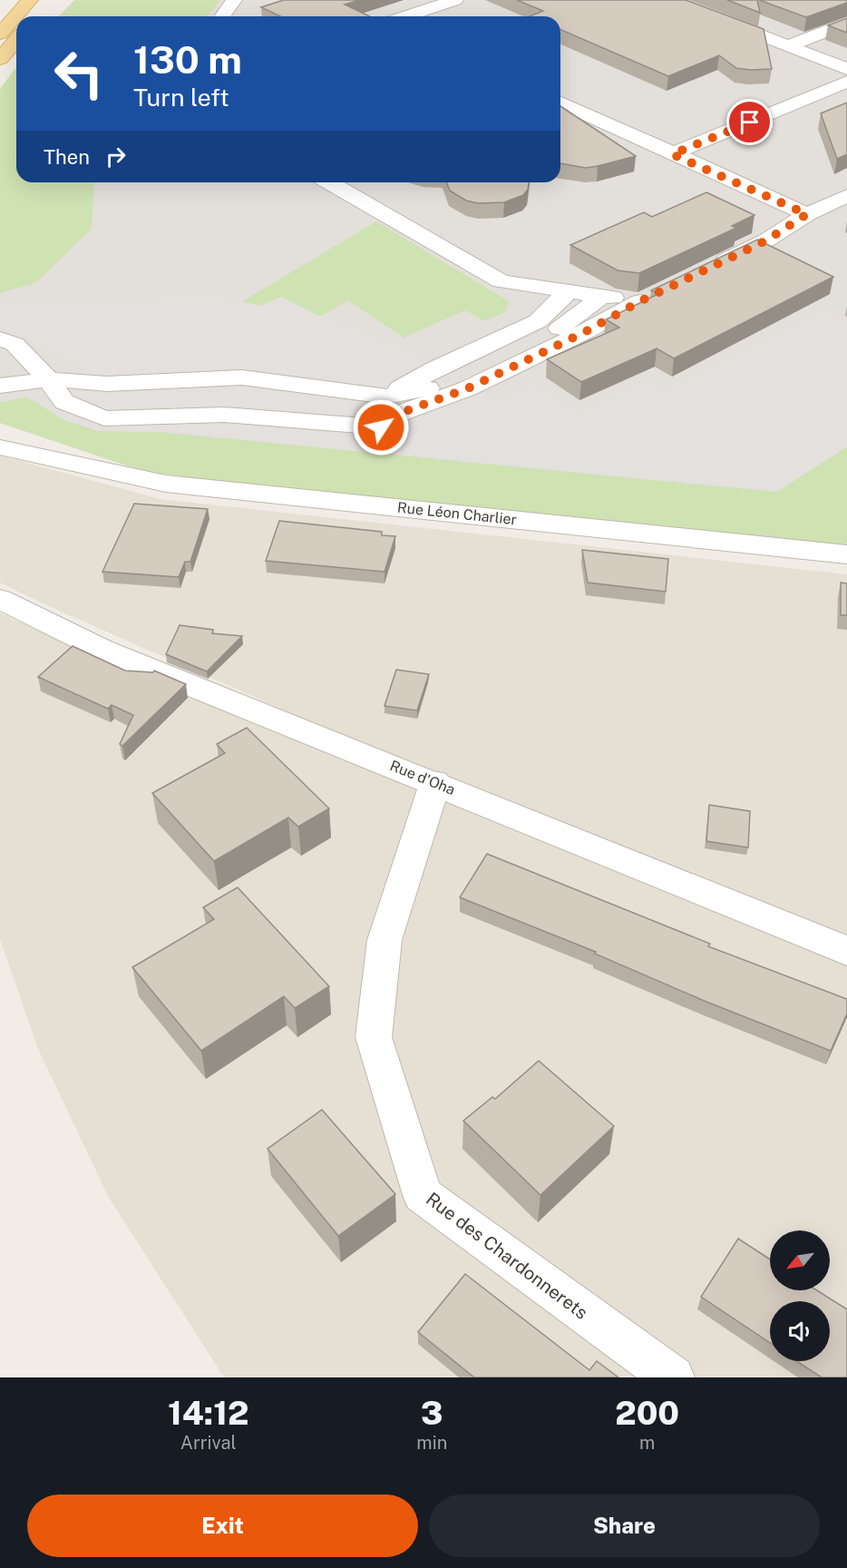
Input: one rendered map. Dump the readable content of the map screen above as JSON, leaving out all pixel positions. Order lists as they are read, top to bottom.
{
  "streets": {
    "street": ["Rue Léon Charlier", "Rue d'Oha", "Rue des Chardonnerets"]
  },
  "crossings": [
    ["Rue d'Oha", "Rue des Chardonnerets"]
  ],
  "north": "bottom left",
  "page": {
    "turn": ["130 m", "Turn left"],
    "then": "Then",
    "eta": [
      "14:12",
      "Arrival",
      "3",
      "min",
      "200",
      "m"
    ],
    "buttons": ["Exit", "Share"]
  }
}
